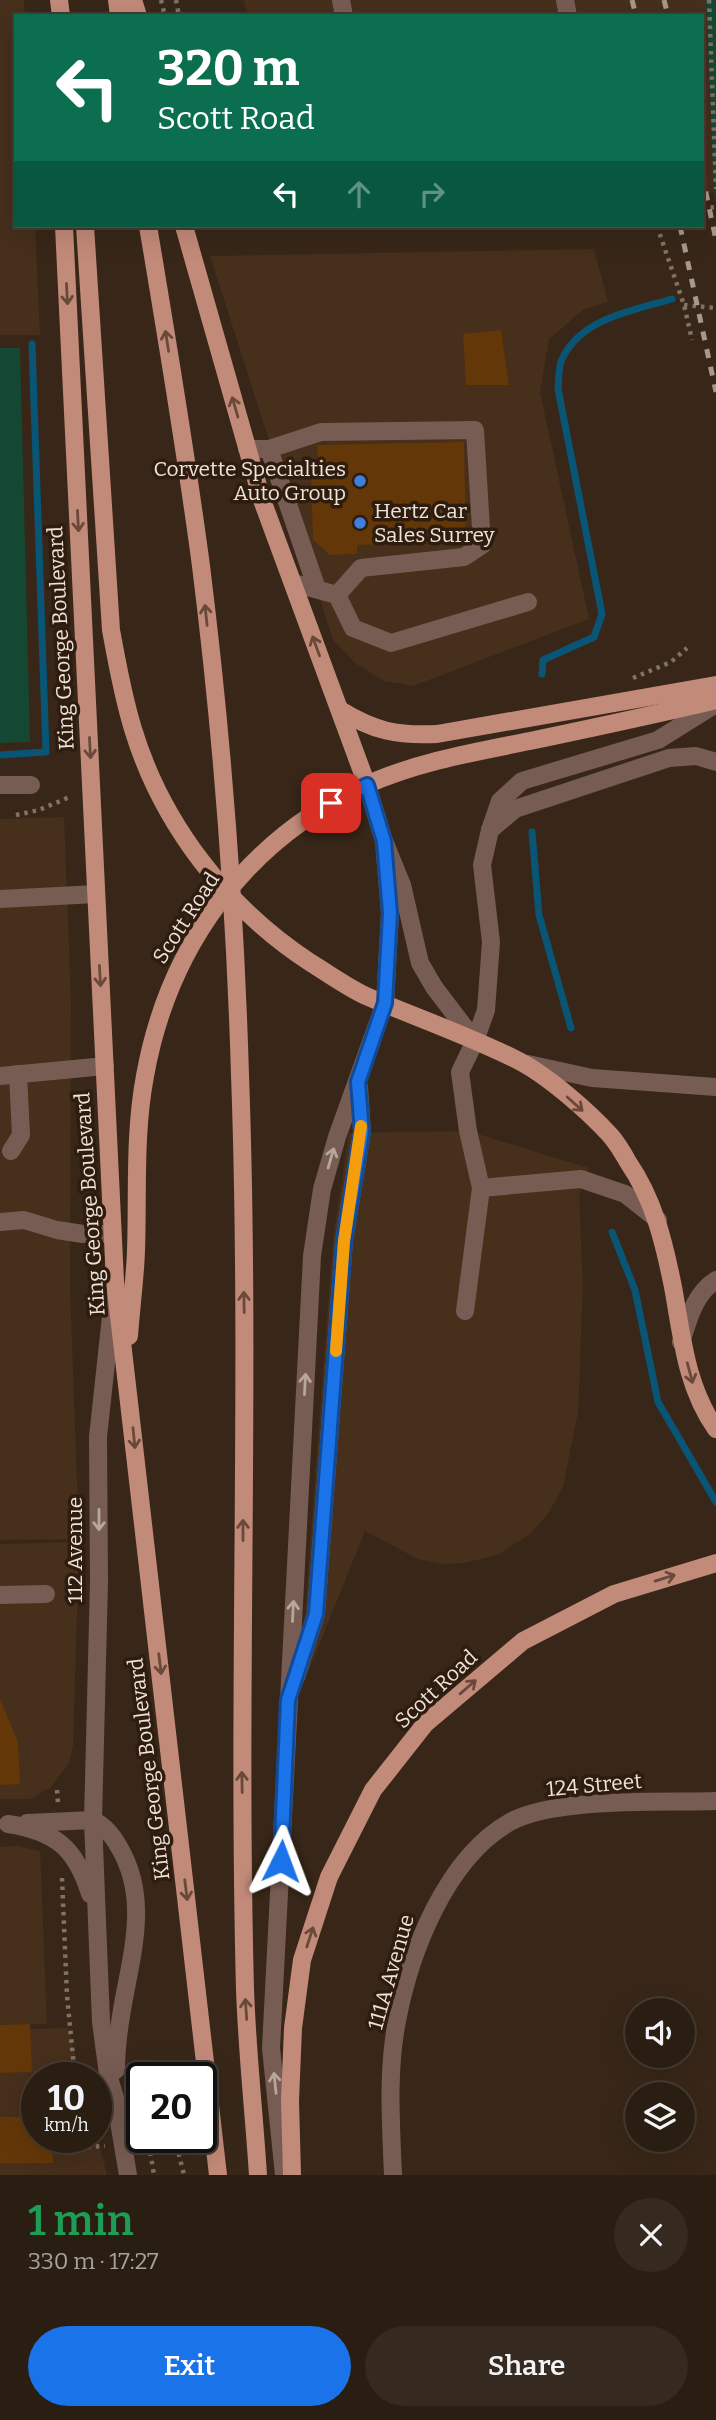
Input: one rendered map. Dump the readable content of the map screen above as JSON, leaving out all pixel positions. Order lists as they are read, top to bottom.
{
  "streets": {
    "main road": ["King George Boulevard", "Scott Road"],
    "street": ["112 Avenue", "124 Street", "111A Avenue"]
  },
  "crossings": [
    ["King George Boulevard", "Scott Road"],
    ["King George Boulevard", "112 Avenue"],
    ["124 Street", "111A Avenue"]
  ],
  "one_way": ["Scott Road", "112 Avenue"],
  "places": ["Corvette Specialties Auto Group", "Hertz Car Sales Surrey"],
  "page": {
    "turn": ["320 m", "Scott Road"],
    "speed": "10 km/h",
    "limit": "20",
    "heading": ["1 min", "330 m · 17:27"],
    "buttons": ["Exit", "Share"]
  }
}
